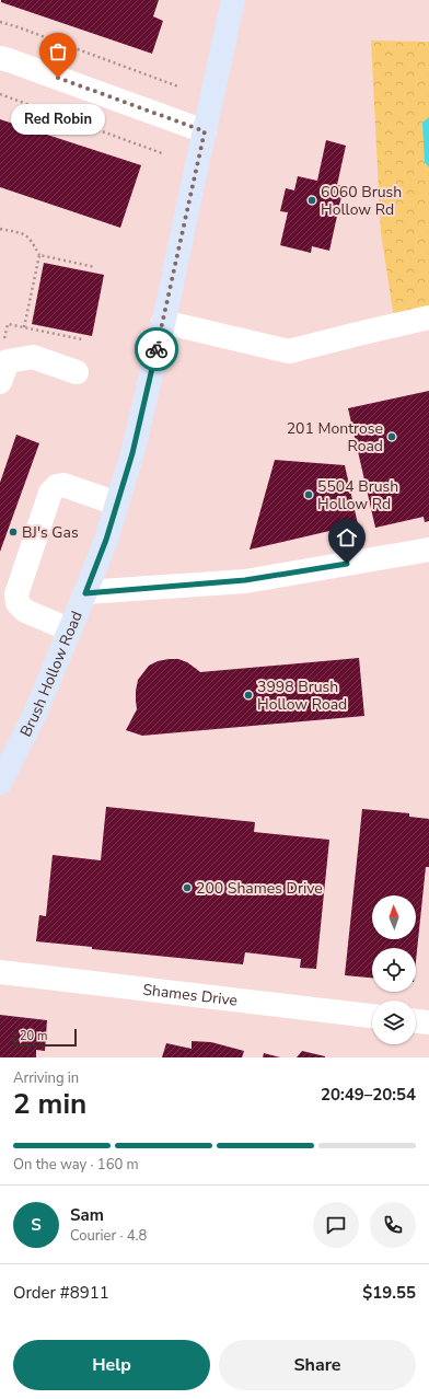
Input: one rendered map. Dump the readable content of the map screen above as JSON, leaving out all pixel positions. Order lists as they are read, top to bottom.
{
  "streets": {
    "main road": ["Brush Hollow Road"],
    "street": ["Shames Drive"]
  },
  "places": [
    "Red Robin",
    "6060 Brush Hollow Rd",
    "201 Montrose Road",
    "5504 Brush Hollow Rd",
    "BJ's Gas",
    "3998 Brush Hollow Road",
    "200 Shames Drive"
  ],
  "scale_bar": "20 m",
  "north": "top",
  "page": {
    "bubble": "Red Robin",
    "scale": "20 m",
    "heading": ["2 min", "Arriving in", "20:49–20:54"],
    "panel": [
      "Sam",
      "Courier · 4.8",
      "Order #8911",
      "$19.55"
    ],
    "bar": "On the way · 160 m",
    "round": "S",
    "buttons": ["Help", "Share"]
  }
}
